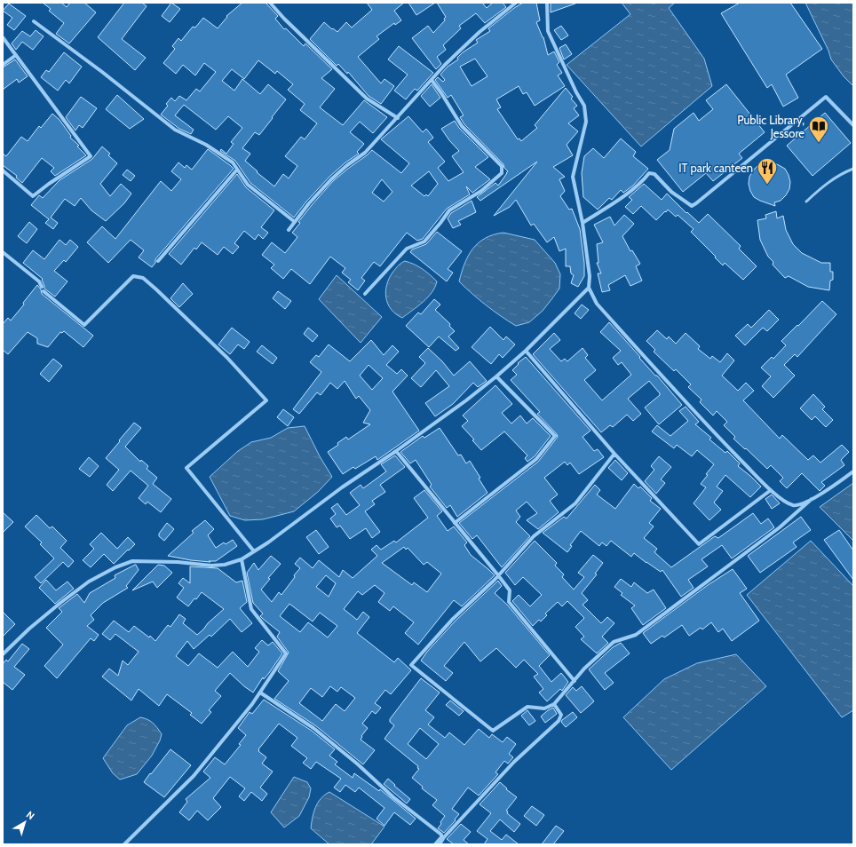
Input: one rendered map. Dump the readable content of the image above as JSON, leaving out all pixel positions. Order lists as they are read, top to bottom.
{
  "places": {
    "library": ["Public Library, Jessore"],
    "restaurant": ["IT park canteen"]
  },
  "north": "top right"
}
